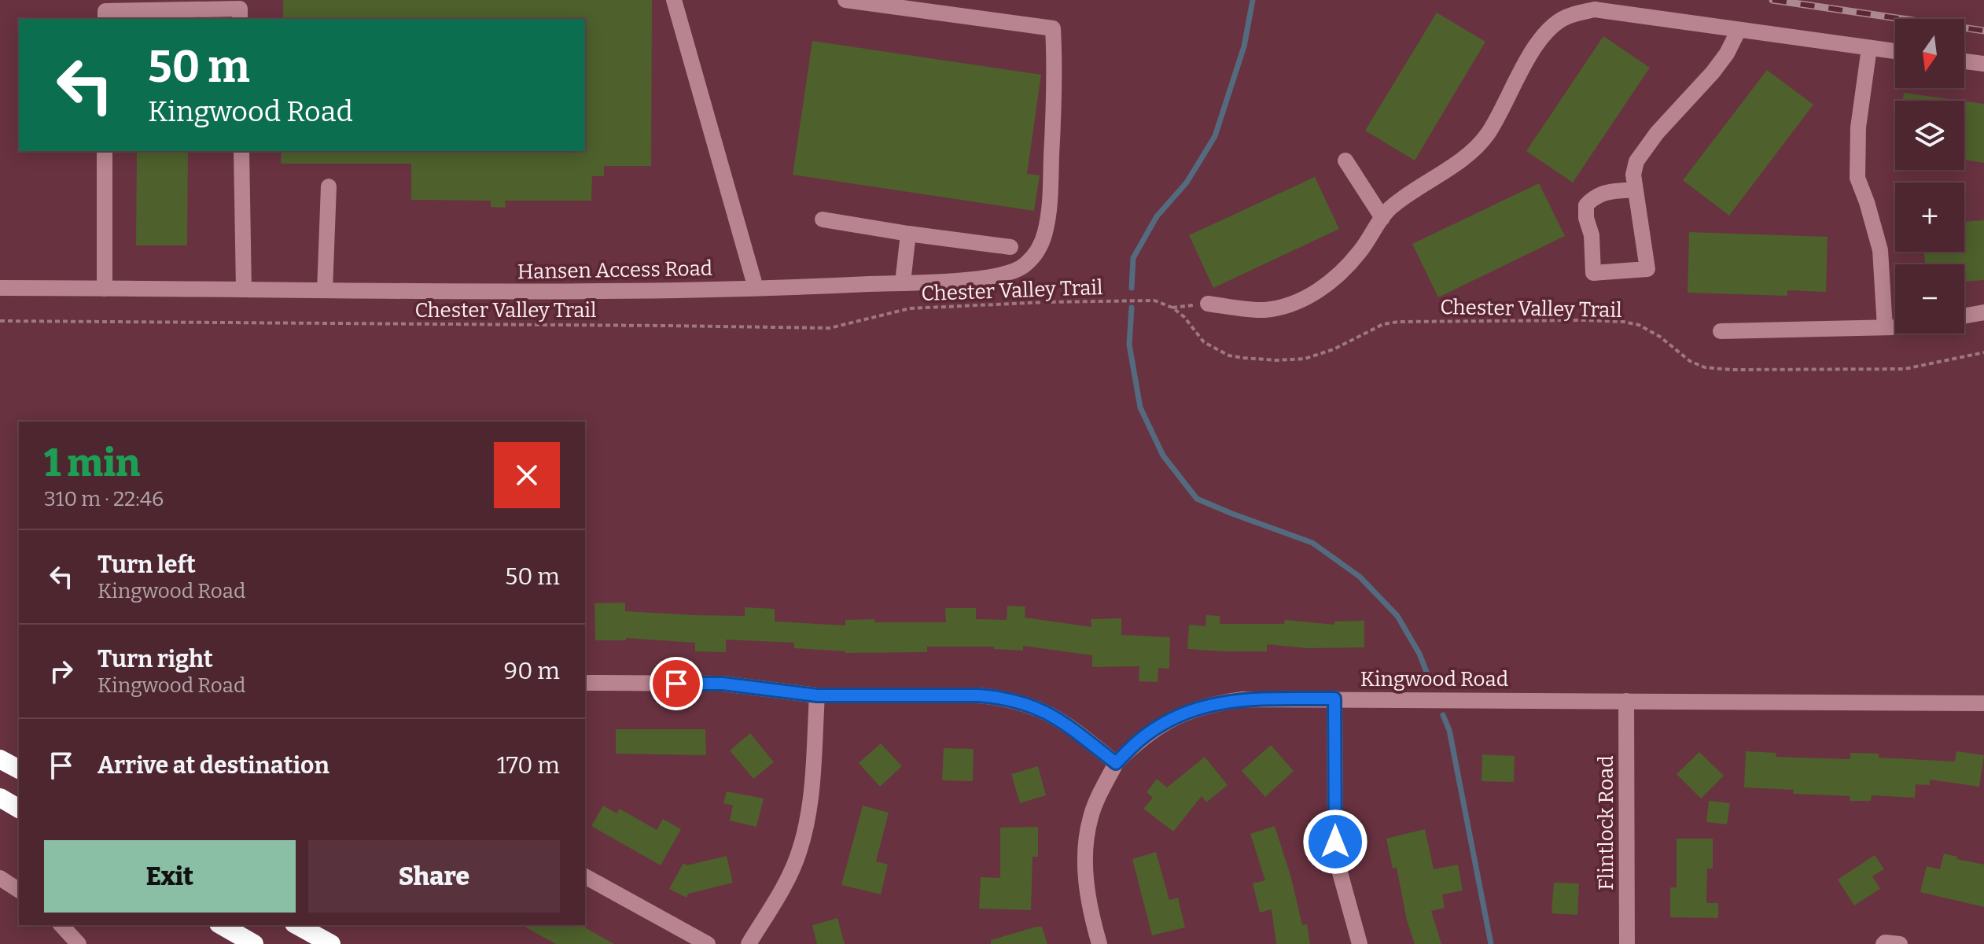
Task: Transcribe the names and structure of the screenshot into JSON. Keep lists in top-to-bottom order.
{
  "streets": {
    "street": ["Hansen Access Road", "Kingwood Road", "Flintlock Road"],
    "path": ["Chester Valley Trail"]
  },
  "crossings": [
    ["Kingwood Road", "Flintlock Road"]
  ],
  "north": "bottom",
  "page": {
    "map_buttons": ["+", "−"],
    "turn": ["50 m", "Kingwood Road"],
    "heading": ["1 min", "310 m · 22:46"],
    "list": [
      {
        "name": "Turn left",
        "note": "Kingwood Road",
        "value": "50 m"
      },
      {
        "name": "Turn right",
        "note": "Kingwood Road",
        "value": "90 m"
      },
      {
        "name": "Arrive at destination",
        "value": "170 m"
      }
    ],
    "buttons": ["Exit", "Share"]
  }
}
